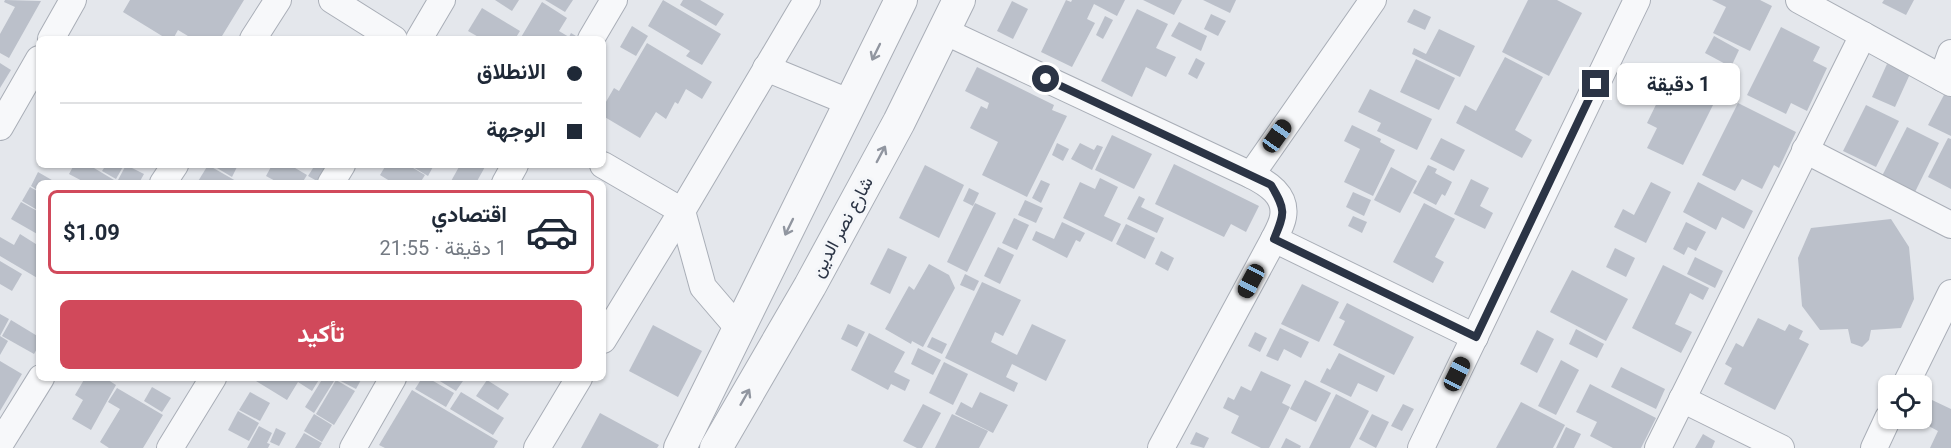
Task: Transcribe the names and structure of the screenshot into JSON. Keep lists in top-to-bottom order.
{
  "streets": {
    "street": ["شارع نصر الدين"]
  },
  "page": {
    "banner": ["الانطلاق", "الوجهة"],
    "bubble": "1 دقيقة",
    "list": [
      {
        "name": "اقتصادي",
        "note": "1 دقيقة · 21:55",
        "value": "$1.09"
      }
    ],
    "buttons": "تأكيد"
  }
}
